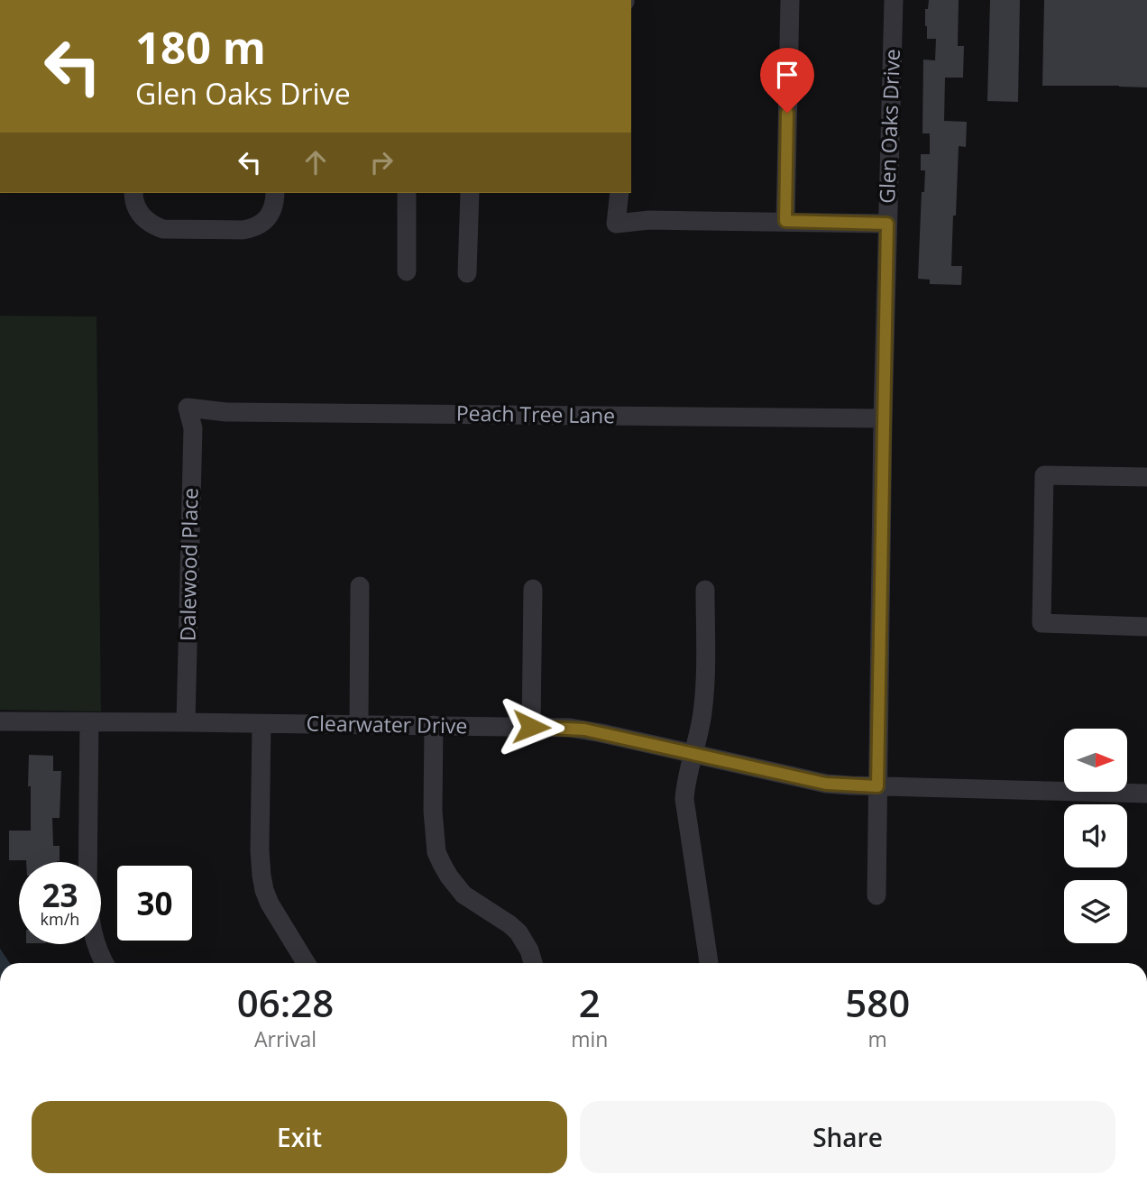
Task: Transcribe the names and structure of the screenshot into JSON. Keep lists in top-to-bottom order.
{
  "streets": {
    "street": [
      "Glen Oaks Drive",
      "Peach Tree Lane",
      "Dalewood Place",
      "Clearwater Drive"
    ]
  },
  "crossings": [
    ["Glen Oaks Drive", "Peach Tree Lane"],
    ["Glen Oaks Drive", "Clearwater Drive"],
    ["Peach Tree Lane", "Dalewood Place"],
    ["Dalewood Place", "Clearwater Drive"]
  ],
  "north": "right",
  "page": {
    "turn": ["180 m", "Glen Oaks Drive"],
    "speed": "23 km/h",
    "limit": "30",
    "eta": [
      "06:28",
      "Arrival",
      "2",
      "min",
      "580",
      "m"
    ],
    "buttons": ["Exit", "Share"]
  }
}
